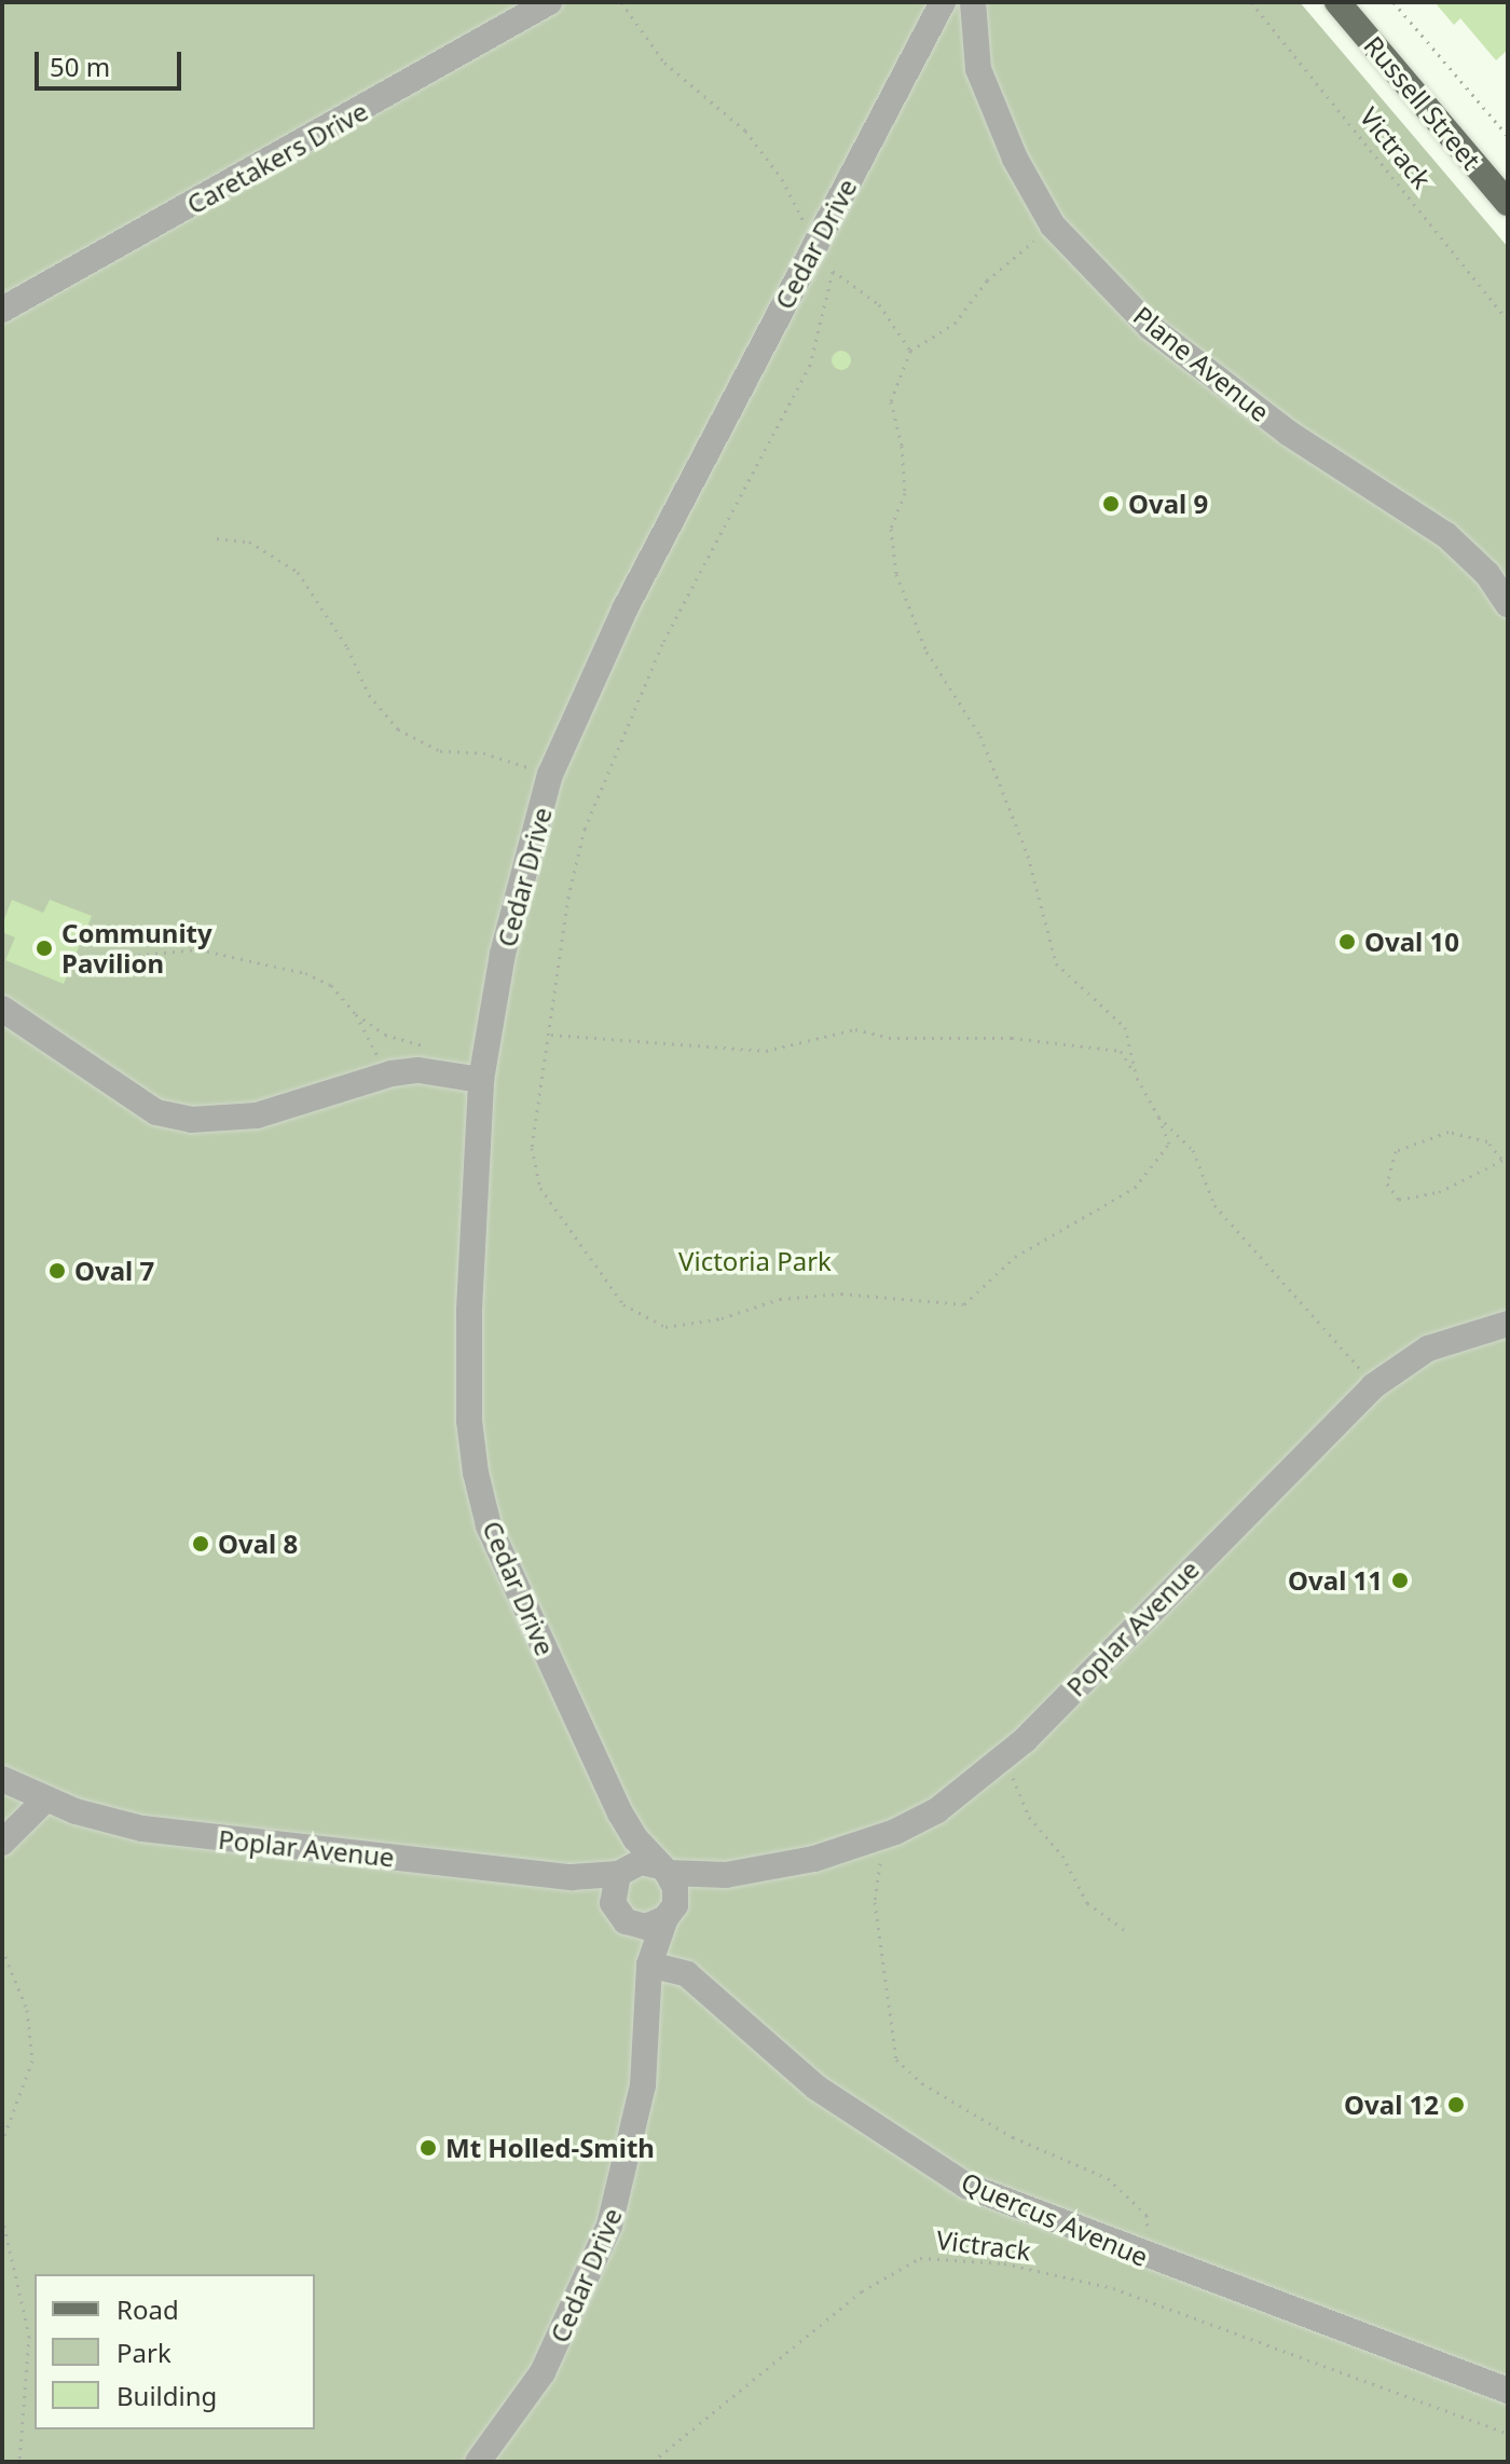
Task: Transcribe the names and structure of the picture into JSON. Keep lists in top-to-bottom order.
{
  "streets": {
    "main road": ["Russell Street"],
    "street": [
      "Caretakers Drive",
      "Cedar Drive",
      "Plane Avenue",
      "Poplar Avenue",
      "Quercus Avenue"
    ],
    "path": ["Victrack"]
  },
  "crossings": [
    ["Cedar Drive", "Poplar Avenue"],
    ["Cedar Drive", "Quercus Avenue"]
  ],
  "parks": ["Victoria Park"],
  "places": [
    "Oval 9",
    "Oval 10",
    "Community Pavilion",
    "Oval 7",
    "Oval 8",
    "Oval 11",
    "Oval 12",
    "Mt Holled-Smith"
  ],
  "legend": ["Road", "Park", "Building"],
  "scale_bar": "50 m"
}
